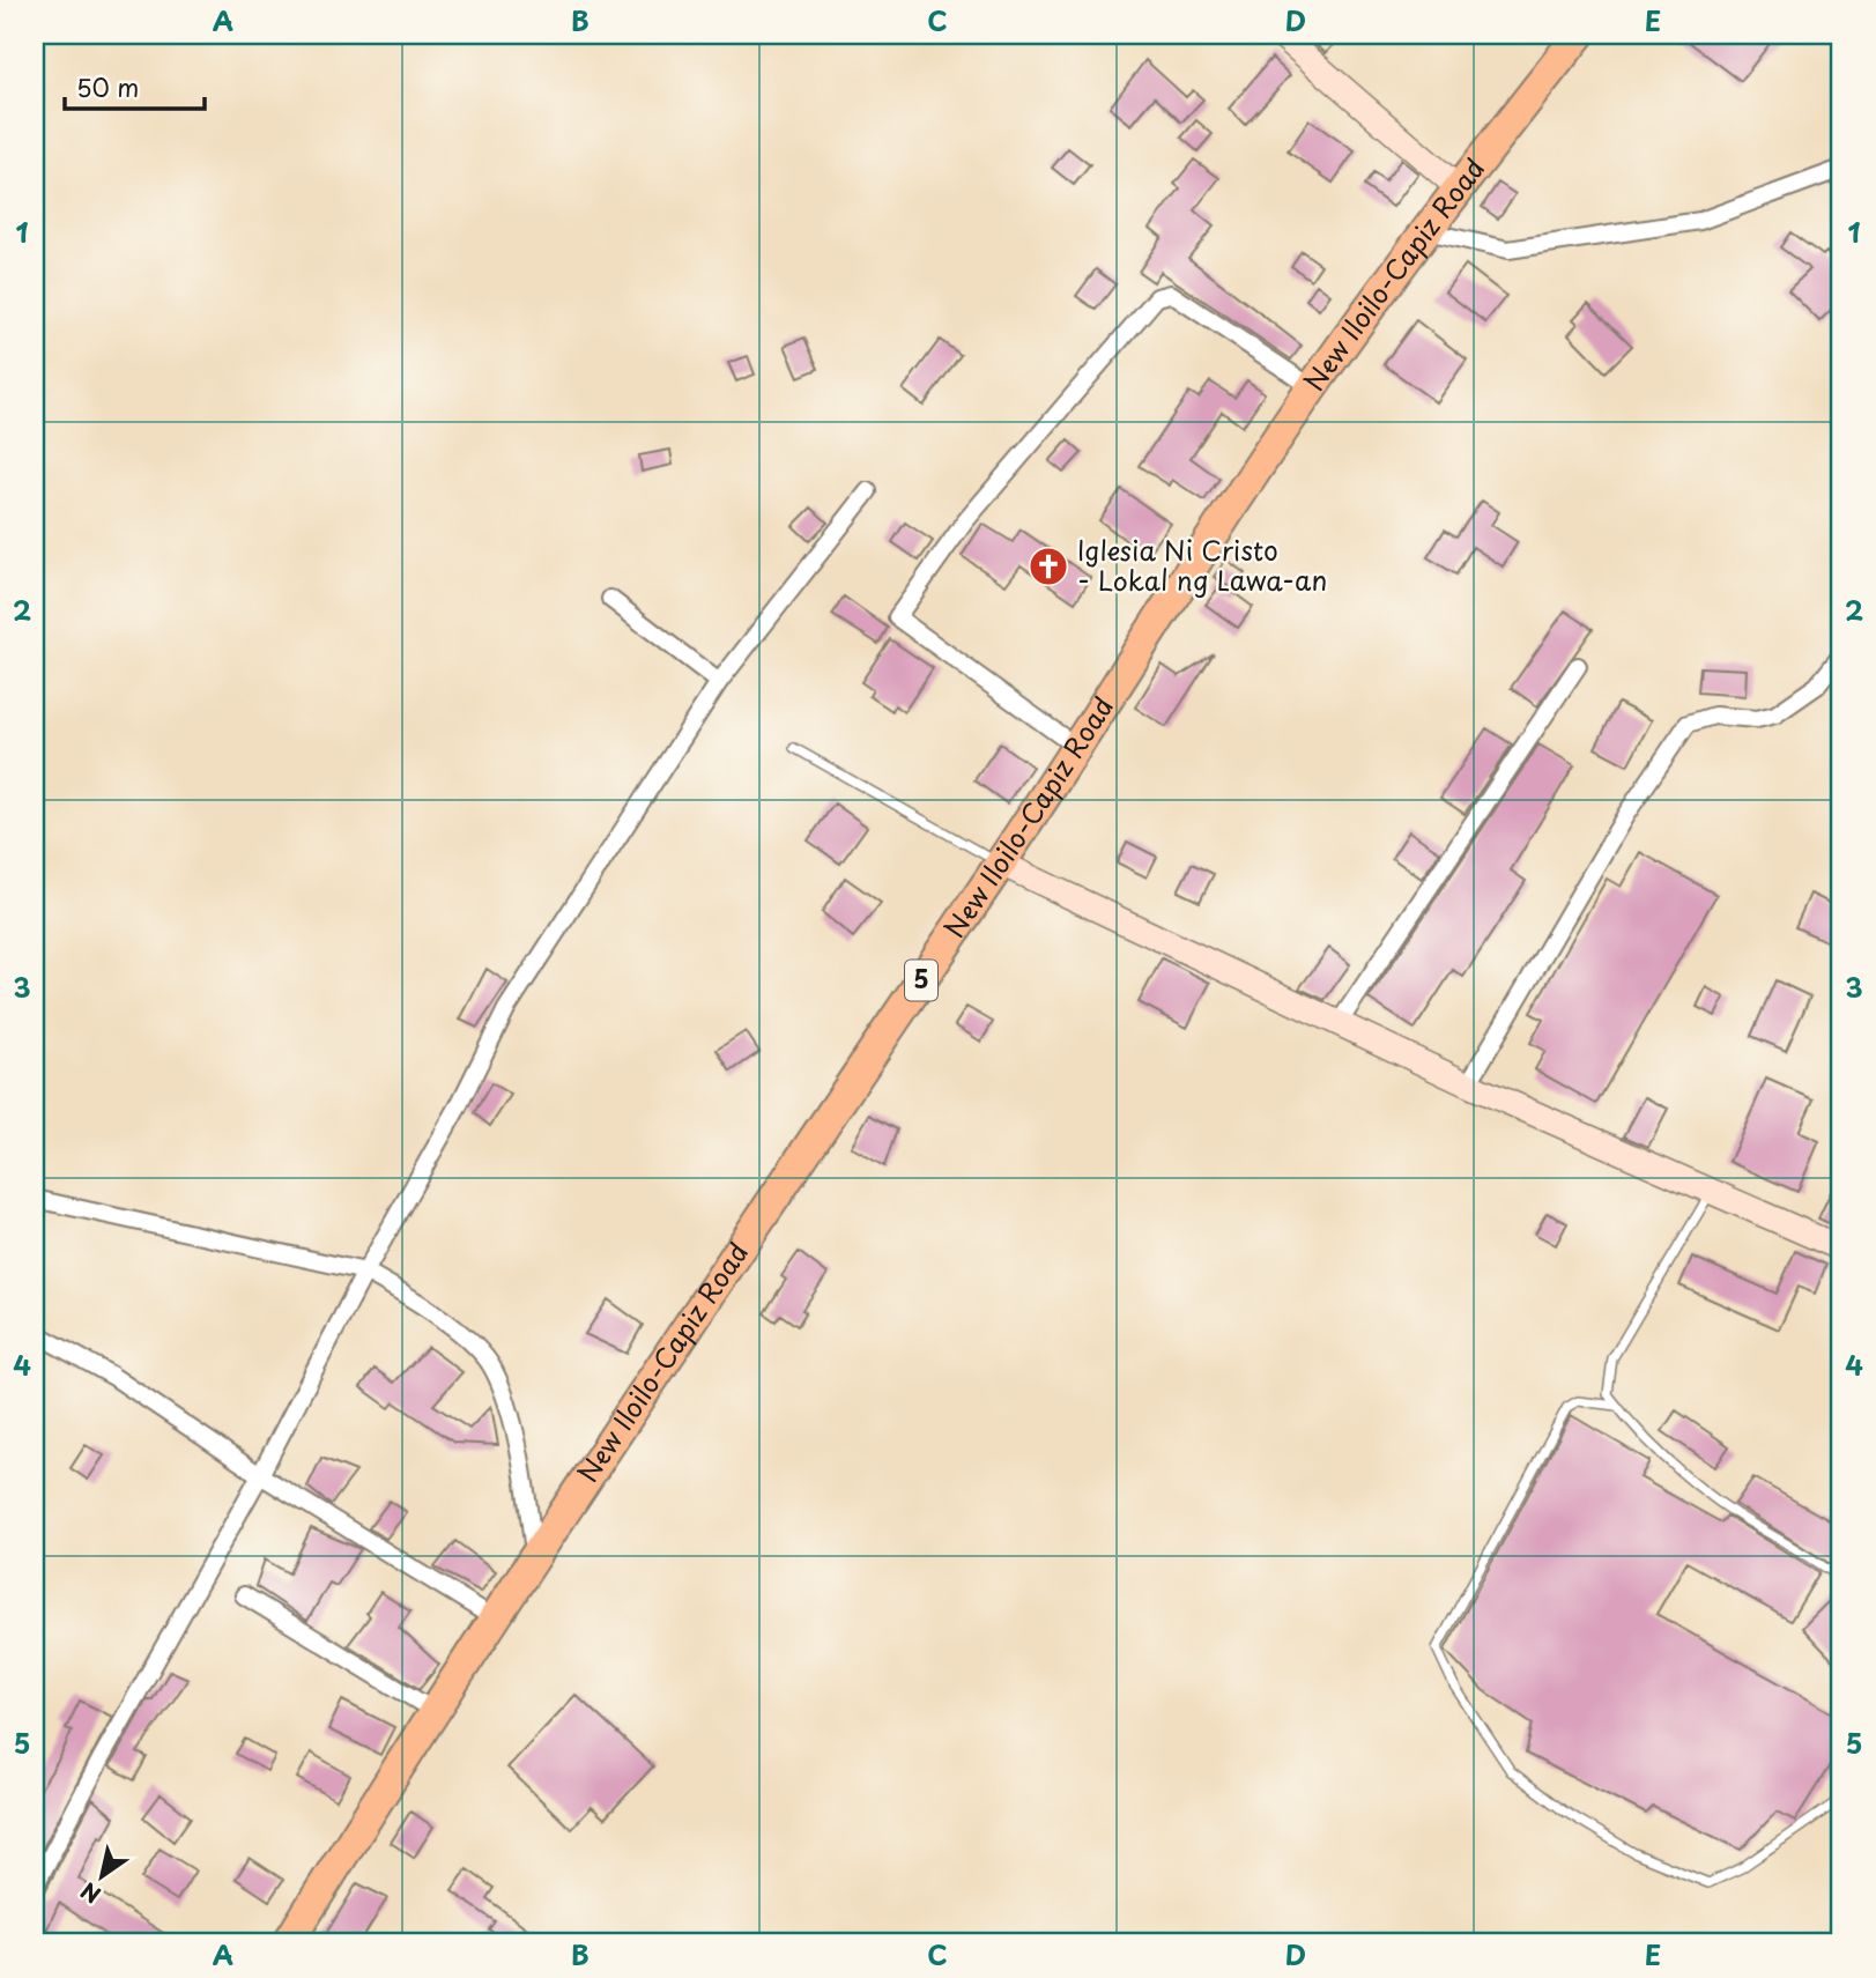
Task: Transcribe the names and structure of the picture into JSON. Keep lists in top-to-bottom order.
{
  "streets": {
    "highway": ["New Iloilo-Capiz Road", "5"]
  },
  "places": {
    "church": ["Iglesia Ni Cristo - Lokal ng Lawa-an"]
  },
  "scale_bar": "50 m",
  "north": "bottom left",
  "grid": {
    "columns": [
      "A",
      "B",
      "C",
      "D",
      "E"
    ],
    "rows": [
      "1",
      "2",
      "3",
      "4",
      "5"
    ]
  }
}
